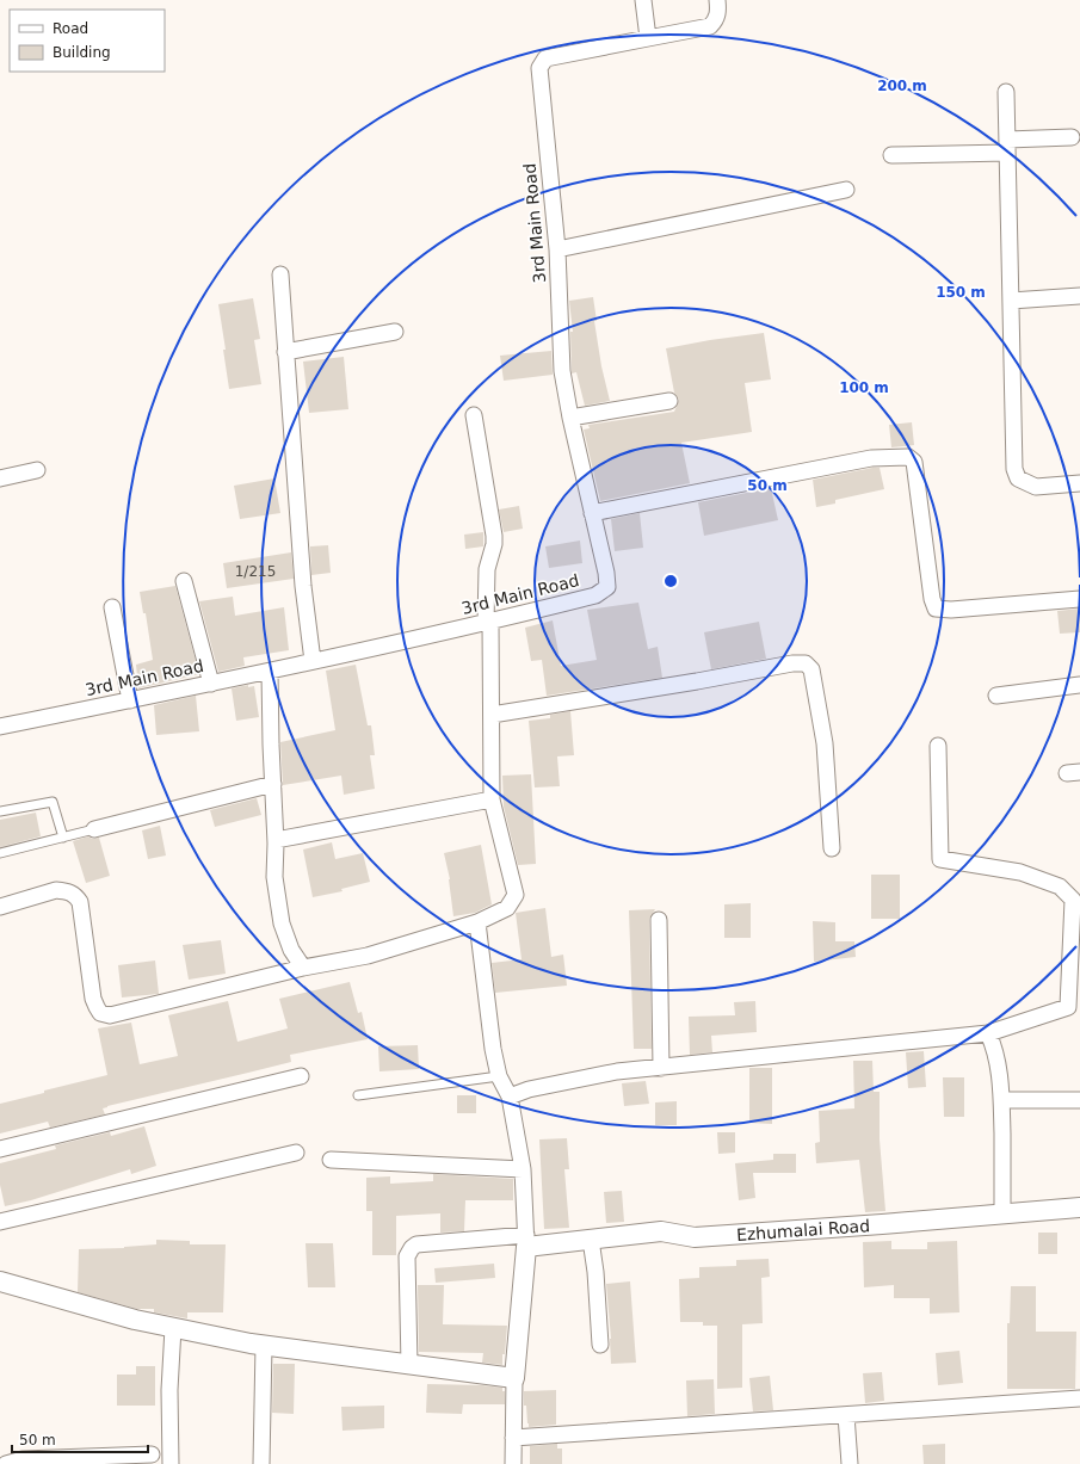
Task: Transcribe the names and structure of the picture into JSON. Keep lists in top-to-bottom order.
{
  "streets": {
    "street": ["3rd Main Road", "Ezhumalai Road"]
  },
  "house_numbers": ["1/215"],
  "legend": ["Road", "Building"],
  "scale_bar": "50 m",
  "rings": [
    "200 m",
    "150 m",
    "100 m",
    "50 m"
  ]
}
